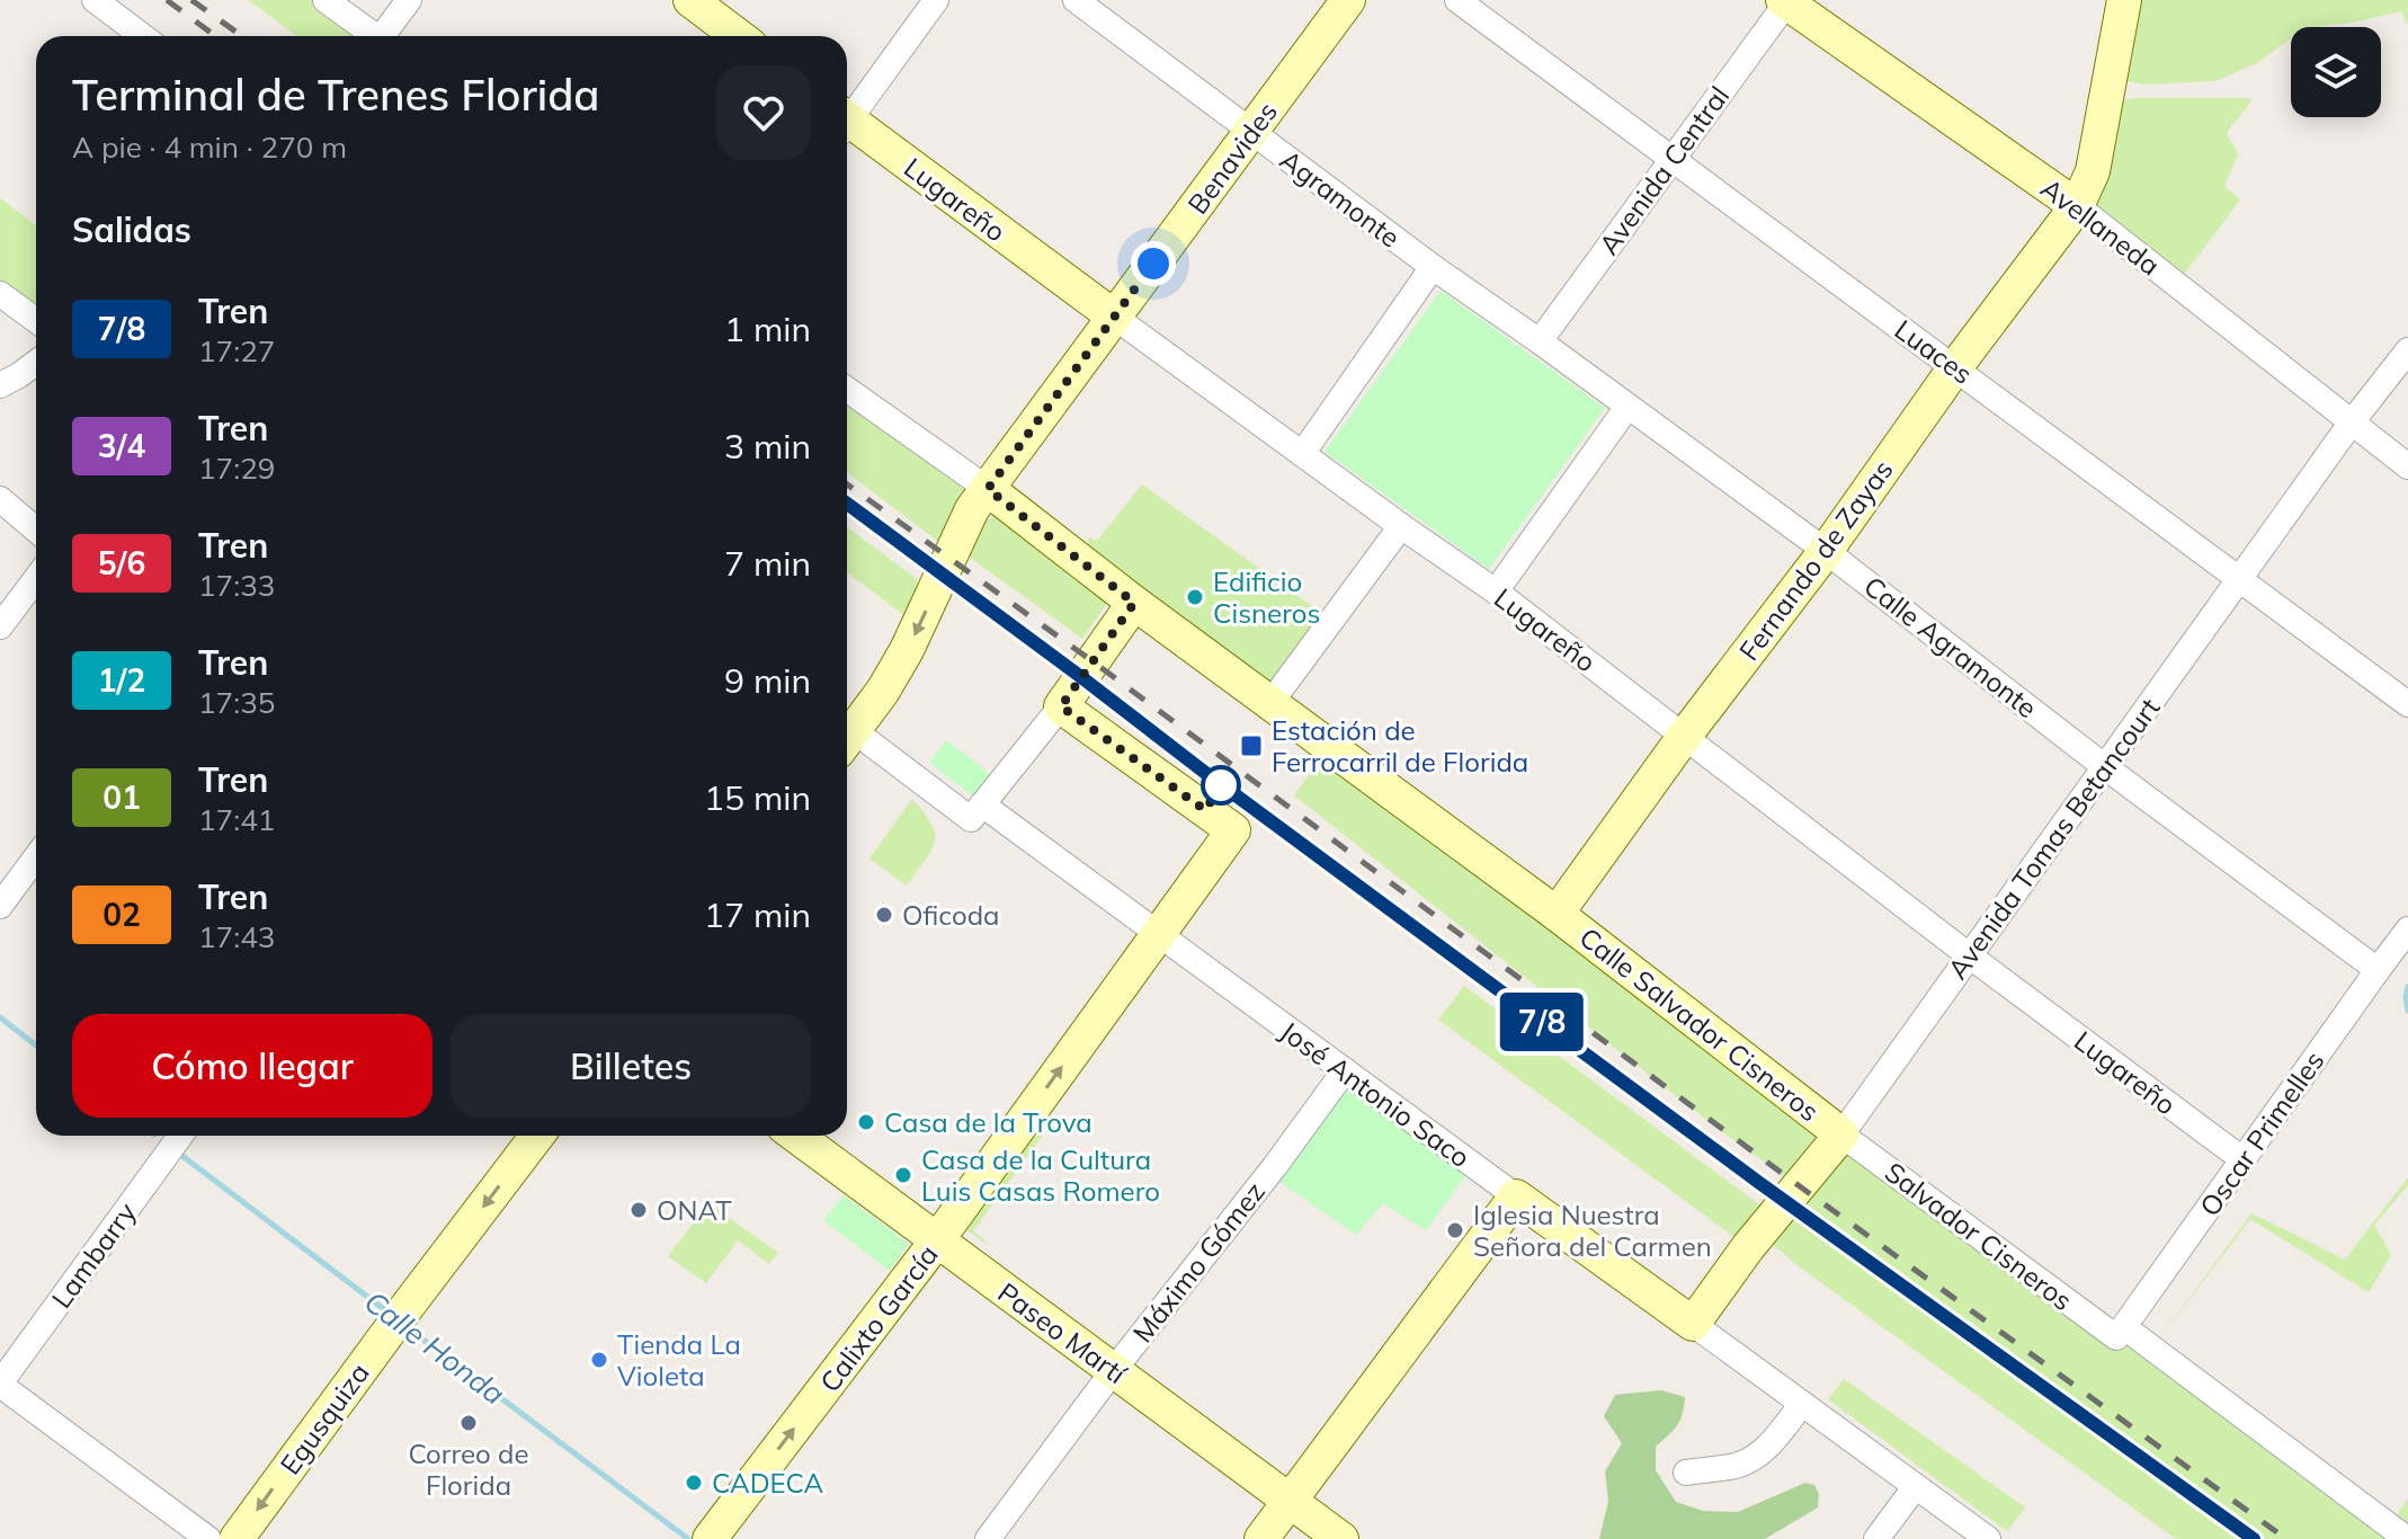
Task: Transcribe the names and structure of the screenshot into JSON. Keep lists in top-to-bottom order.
{
  "streets": {
    "main road": [
      "Benavides",
      "Lugareño",
      "Avellaneda",
      "Fernando de Zayas",
      "Avenida Tomas Betancourt",
      "Calle Salvador Cisneros",
      "José Antonio Saco",
      "Calixto García",
      "Paseo Martí",
      "Egusquiza"
    ],
    "street": [
      "Avenida Central",
      "Agramonte",
      "Luaces",
      "Calle Agramonte",
      "Oscar Primelles",
      "Salvador Cisneros",
      "Lambarry",
      "Máximo Gómez"
    ]
  },
  "crossings": [
    ["Benavides", "Agramonte"],
    ["Benavides", "Lugareño"],
    ["Avenida Central", "Avellaneda"],
    ["Avenida Central", "Luaces"],
    ["Avenida Central", "Calle Agramonte"],
    ["Agramonte", "Calle Agramonte"],
    ["Lugareño", "Fernando de Zayas"],
    ["Lugareño", "Avenida Tomas Betancourt"],
    ["Lugareño", "Oscar Primelles"],
    ["Avellaneda", "Fernando de Zayas"],
    ["Avellaneda", "Avenida Tomas Betancourt"],
    ["Luaces", "Fernando de Zayas"],
    ["Luaces", "Avenida Tomas Betancourt"],
    ["Fernando de Zayas", "Calle Agramonte"],
    ["Fernando de Zayas", "Calle Salvador Cisneros"],
    ["Calle Agramonte", "Avenida Tomas Betancourt"],
    ["Calle Agramonte", "Oscar Primelles"],
    ["Avenida Tomas Betancourt", "Calle Salvador Cisneros"],
    ["Avenida Tomas Betancourt", "José Antonio Saco"],
    ["Avenida Tomas Betancourt", "Salvador Cisneros"],
    ["Calle Salvador Cisneros", "Salvador Cisneros"],
    ["José Antonio Saco", "Máximo Gómez"],
    ["José Antonio Saco", "Calixto García"],
    ["Oscar Primelles", "Salvador Cisneros"],
    ["Máximo Gómez", "Paseo Martí"],
    ["Calixto García", "Paseo Martí"]
  ],
  "one_way": ["Calixto García", "Egusquiza"],
  "water": ["Calle Honda"],
  "places": {
    "other": [
      "Edificio Cisneros",
      "Oficoda",
      "Casa de la Trova",
      "Casa de la Cultura Luis Casas Romero",
      "ONAT",
      "Iglesia Nuestra Señora del Carmen",
      "Tienda La Violeta",
      "Correo de Florida",
      "CADECA"
    ],
    "transit": ["Estación de Ferrocarril de Florida"]
  },
  "page": {
    "on_map": "7/8",
    "heading": [
      ["Terminal de Trenes Florida", "A pie · 4 min · 270 m"],
      "Salidas"
    ],
    "list": [
      {
        "mark": "7/8",
        "name": "Tren",
        "note": "17:27",
        "value": "1 min"
      },
      {
        "mark": "3/4",
        "name": "Tren",
        "note": "17:29",
        "value": "3 min"
      },
      {
        "mark": "5/6",
        "name": "Tren",
        "note": "17:33",
        "value": "7 min"
      },
      {
        "mark": "1/2",
        "name": "Tren",
        "note": "17:35",
        "value": "9 min"
      },
      {
        "mark": "01",
        "name": "Tren",
        "note": "17:41",
        "value": "15 min"
      },
      {
        "mark": "02",
        "name": "Tren",
        "note": "17:43",
        "value": "17 min"
      }
    ],
    "buttons": ["Cómo llegar", "Billetes"]
  }
}
